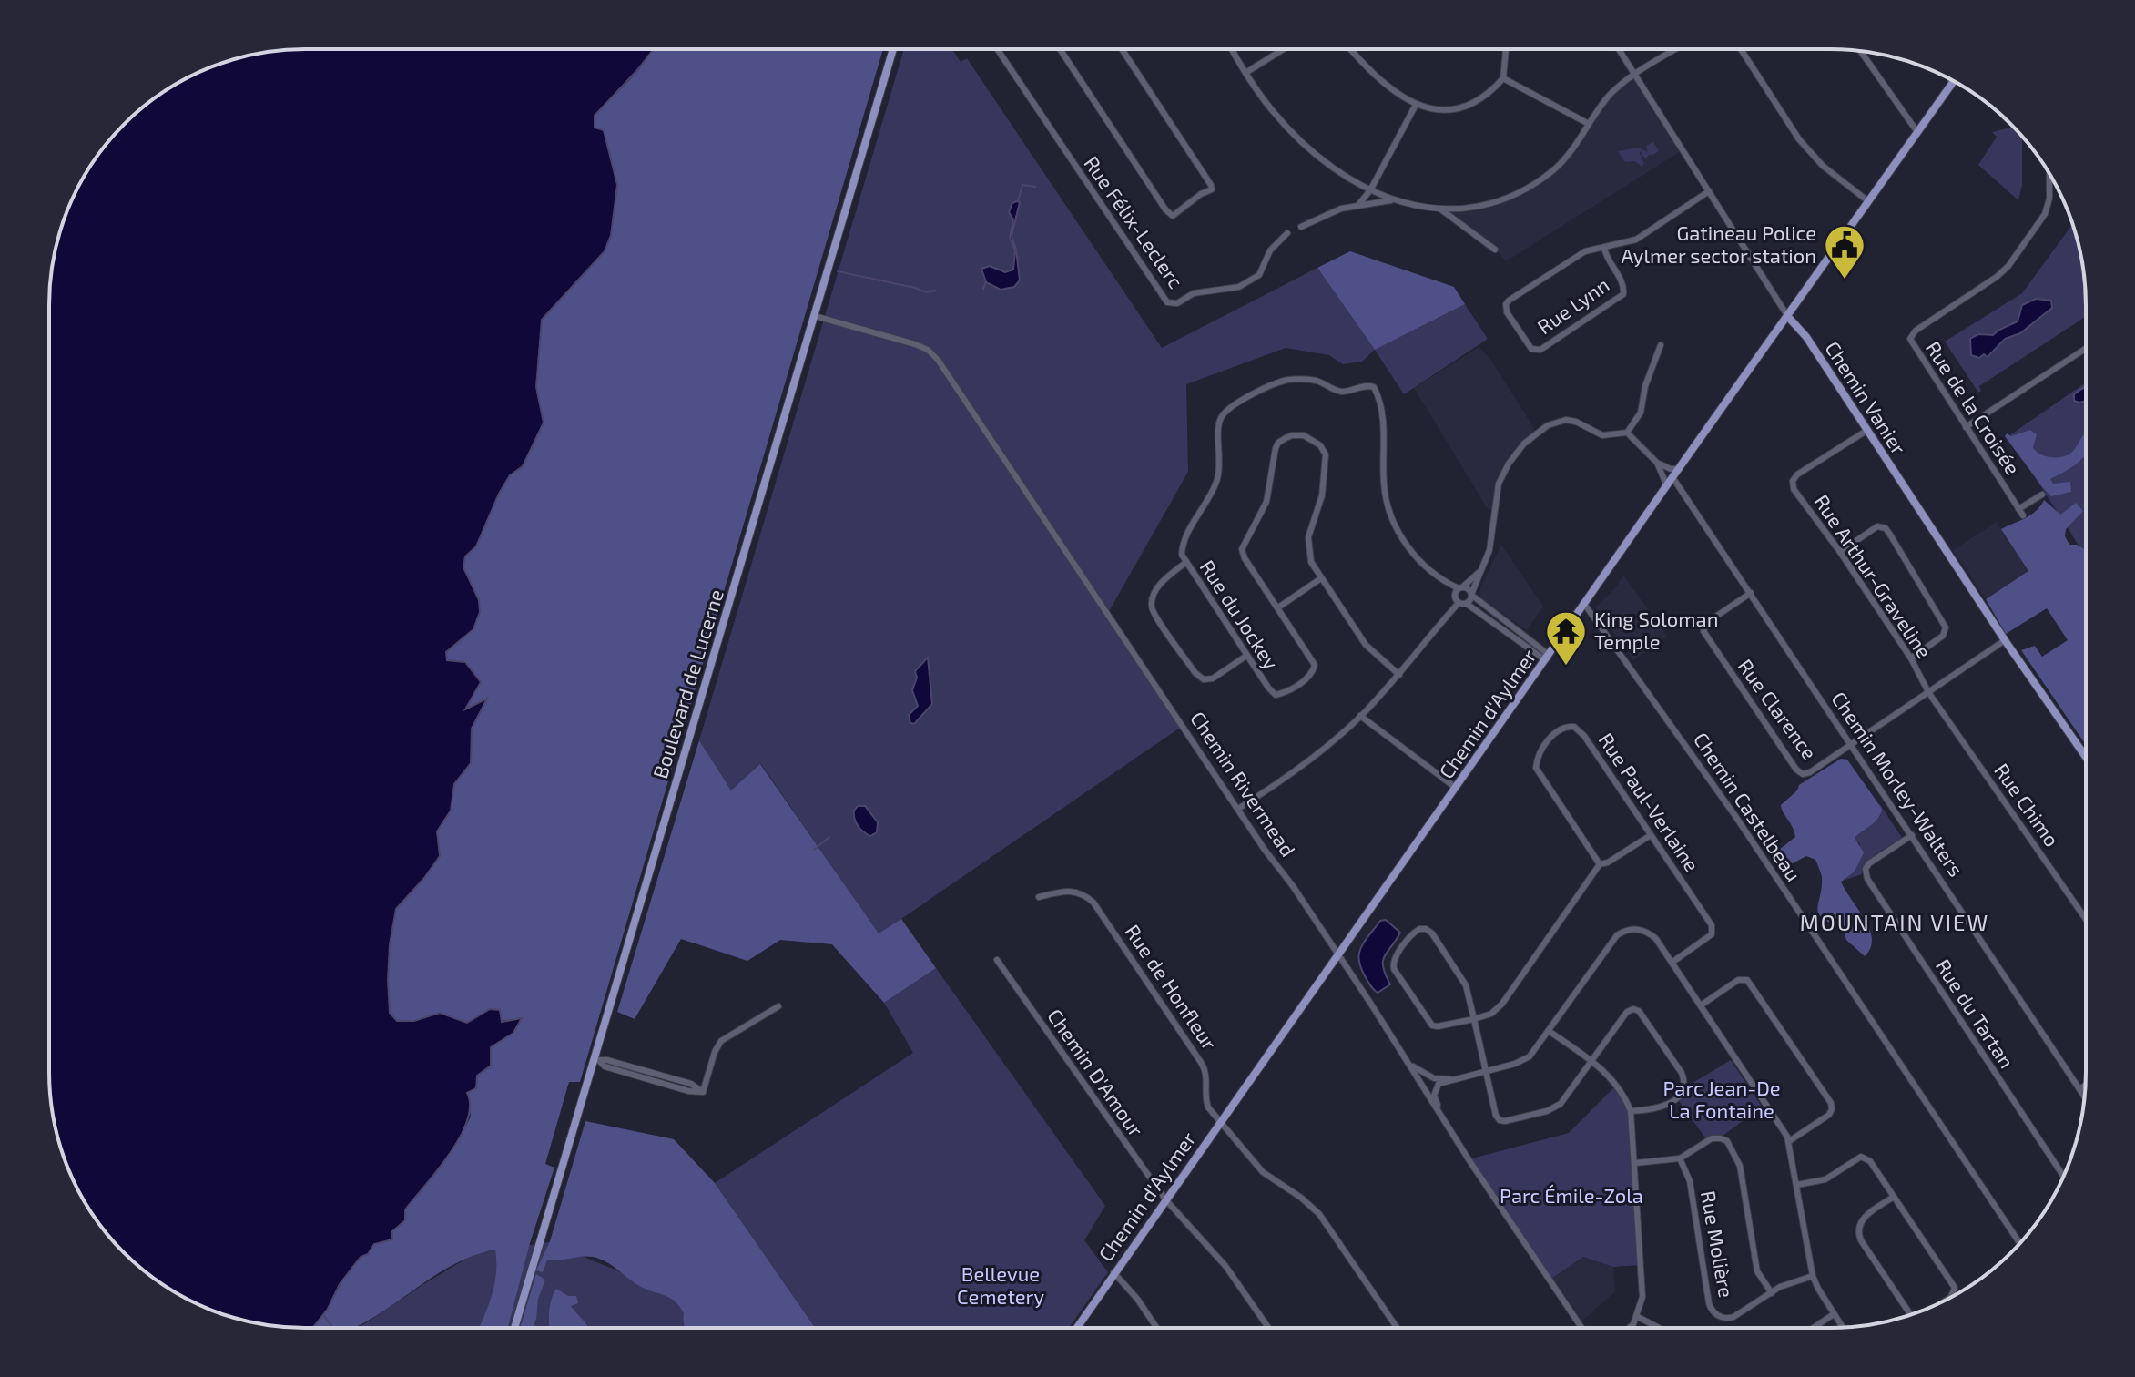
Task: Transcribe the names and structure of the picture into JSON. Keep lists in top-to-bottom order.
{
  "streets": {
    "main road": ["Chemin Vanier", "Boulevard de Lucerne", "Chemin d'Aylmer"],
    "street": [
      "Rue Félix-Leclerc",
      "Rue Lynn",
      "Rue de la Croisée",
      "Rue Arthur-Graveline",
      "Rue du Jockey",
      "Rue Clarence",
      "Chemin Rivermead",
      "Chemin Morley-Walters",
      "Rue Paul-Verlaine",
      "Rue Chimo",
      "Chemin Castelbeau",
      "Rue de Honfleur",
      "Rue du Tartan",
      "Chemin D'Amour",
      "Rue Molière"
    ]
  },
  "crossings": [
    ["Rue Lynn", "Chemin Vanier"],
    ["Chemin Vanier", "Rue Arthur-Graveline"],
    ["Chemin Vanier", "Chemin d'Aylmer"],
    ["Rue Arthur-Graveline", "Rue Chimo"],
    ["Boulevard de Lucerne", "Chemin Rivermead"],
    ["Rue Clarence", "Chemin Morley-Walters"],
    ["Chemin d'Aylmer", "Chemin Rivermead"],
    ["Chemin d'Aylmer", "Chemin Morley-Walters"],
    ["Chemin d'Aylmer", "Chemin Castelbeau"],
    ["Chemin d'Aylmer", "Rue de Honfleur"],
    ["Chemin d'Aylmer", "Chemin D'Amour"],
    ["Chemin Morley-Walters", "Rue du Tartan"]
  ],
  "districts": ["MOUNTAIN VIEW"],
  "parks": ["Parc Jean-De La Fontaine", "Parc Émile-Zola", "Bellevue Cemetery"],
  "places": {
    "public building": ["Gatineau Police Aylmer sector station"],
    "temple": ["King Soloman Temple"]
  }
}
